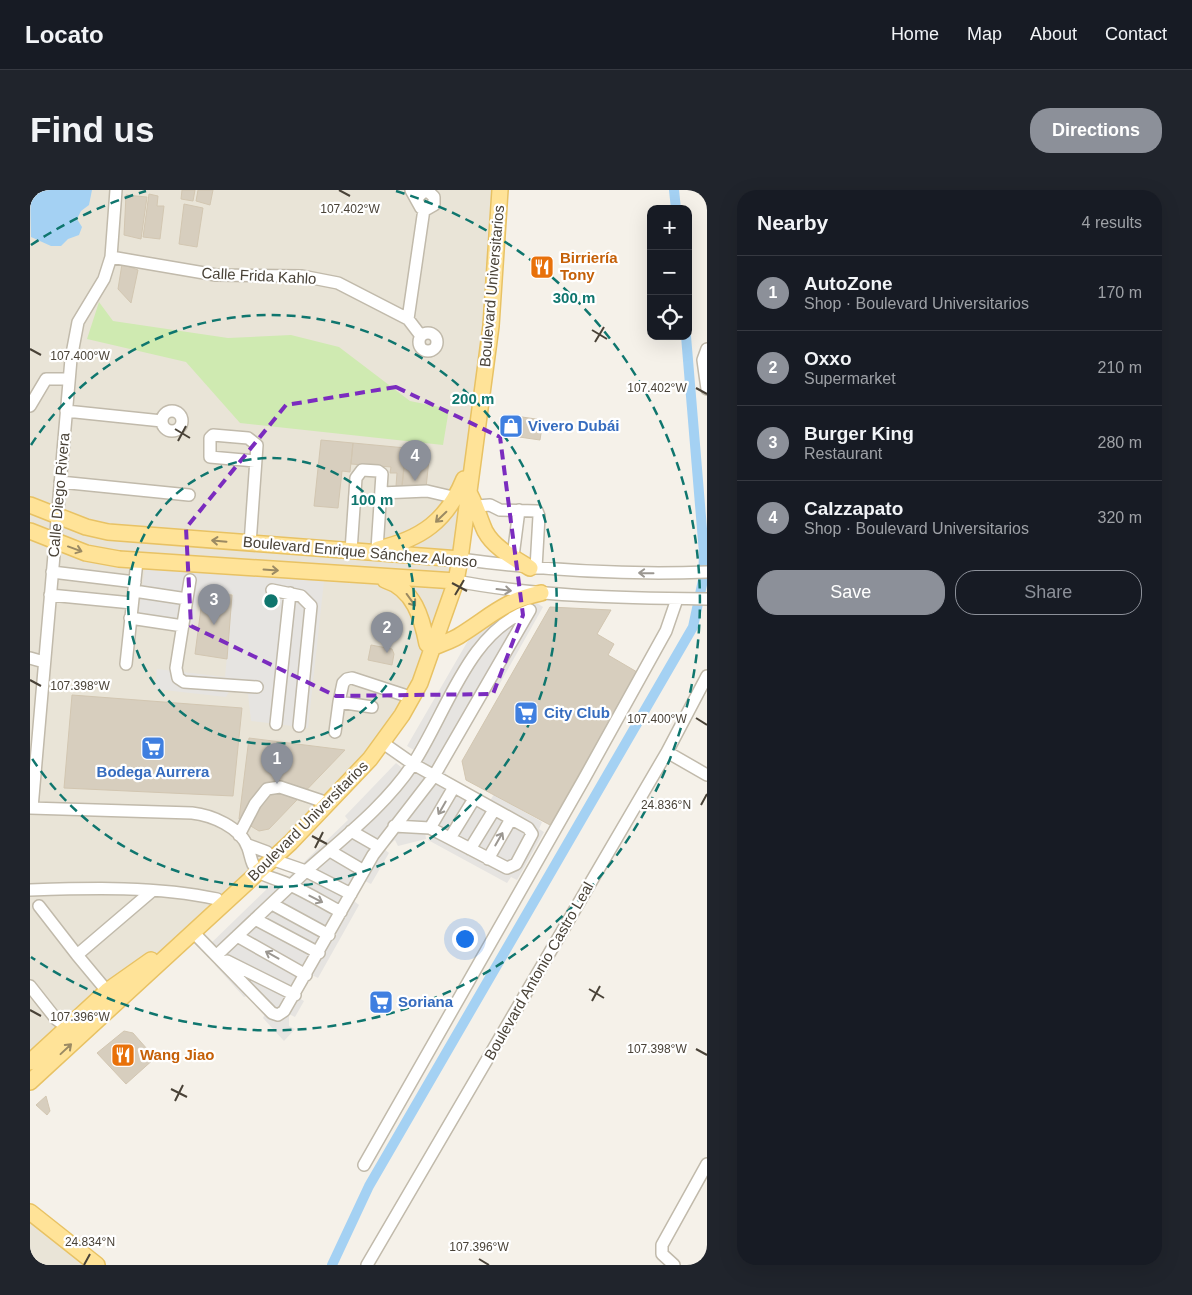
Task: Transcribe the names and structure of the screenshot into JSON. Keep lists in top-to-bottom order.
{
  "streets": {
    "main road": ["Boulevard Universitarios", "Boulevard Enrique Sánchez Alonso"],
    "street": ["Calle Frida Kahlo", "Calle Diego Rivera", "Boulevard Antonio Castro Leal"]
  },
  "crossings": [
    ["Calle Frida Kahlo", "Calle Diego Rivera"],
    ["Boulevard Universitarios", "Boulevard Enrique Sánchez Alonso"],
    ["Calle Diego Rivera", "Boulevard Enrique Sánchez Alonso"]
  ],
  "places": {
    "restaurant": ["Birriería Tony", "Wang Jiao"],
    "shop": ["Vivero Dubái"],
    "supermarket": ["City Club", "Bodega Aurrera", "Soriana"]
  },
  "page": {
    "header": "Locato",
    "nav": [
      "Home",
      "Map",
      "About",
      "Contact"
    ],
    "buttons": [
      "Directions",
      ["Save", "Share"]
    ],
    "title": "Find us",
    "heading": ["Nearby", "4 results"],
    "map_buttons": ["+", "−"],
    "list": [
      {
        "mark": "1",
        "name": "AutoZone",
        "note": "Shop · Boulevard Universitarios",
        "value": "170 m"
      },
      {
        "mark": "2",
        "name": "Oxxo",
        "note": "Supermarket",
        "value": "210 m"
      },
      {
        "mark": "3",
        "name": "Burger King",
        "note": "Restaurant",
        "value": "280 m"
      },
      {
        "mark": "4",
        "name": "Calzzapato",
        "note": "Shop · Boulevard Universitarios",
        "value": "320 m"
      }
    ],
    "pins": [
      "4",
      "3",
      "2",
      "1"
    ]
  },
  "coordinates": [
    "107.402°W",
    "107.400°W",
    "107.398°W",
    "24.836°N",
    "107.396°W",
    "24.834°N"
  ],
  "rings": ["300 m", "200 m", "100 m"]
}
